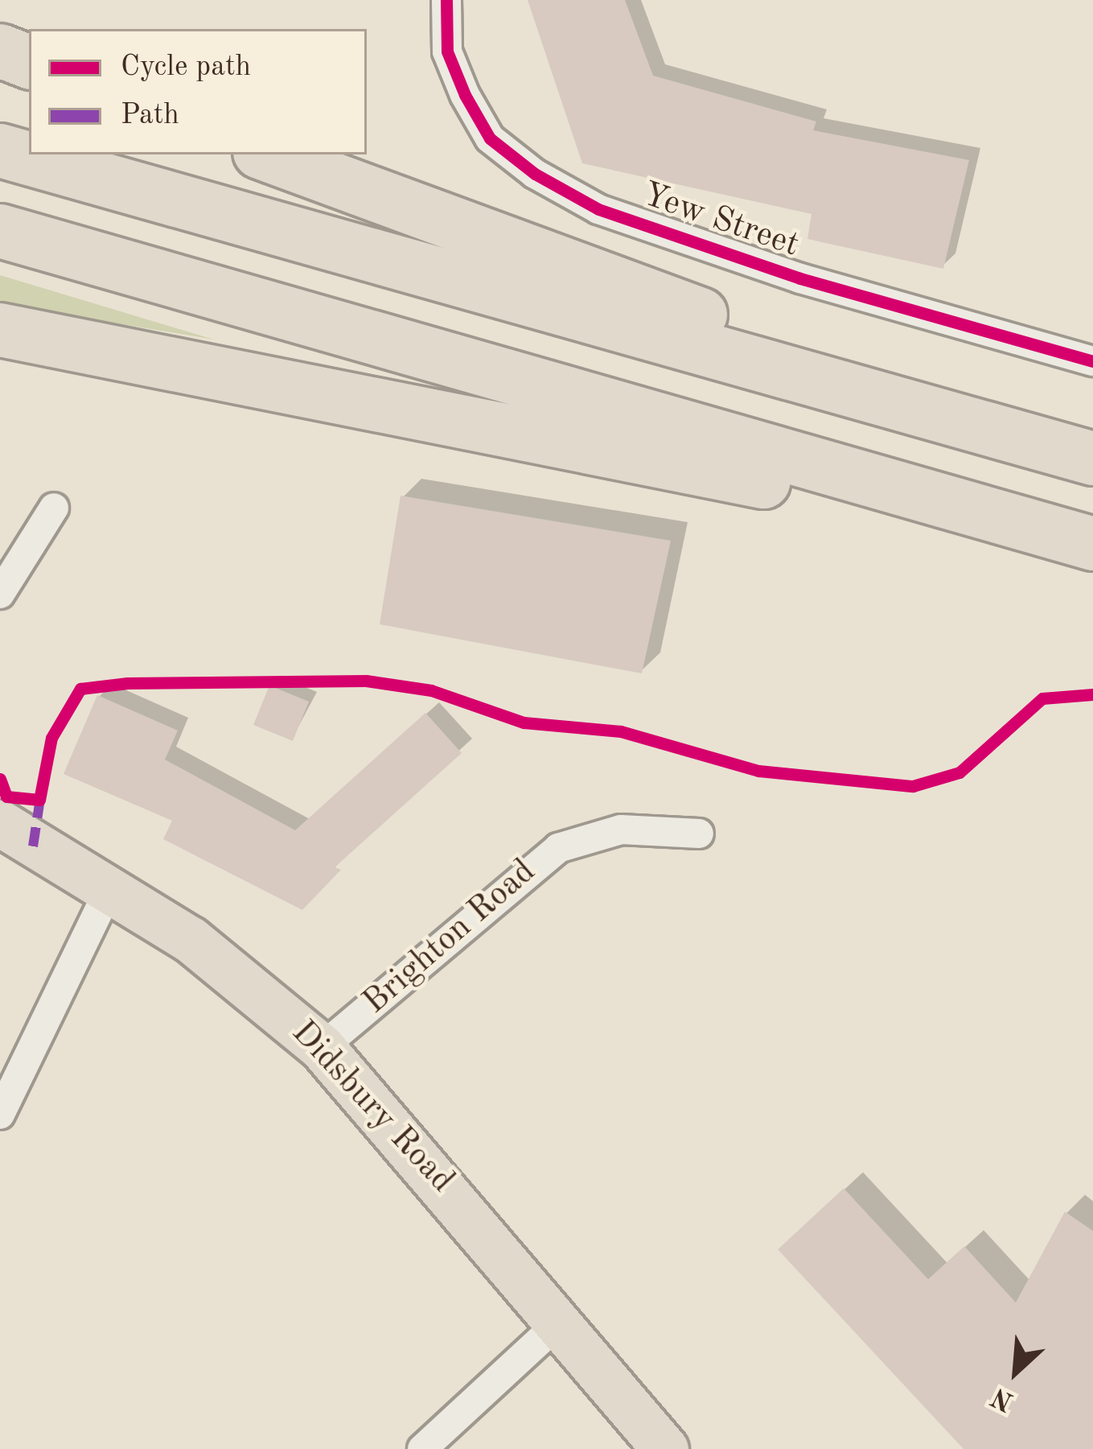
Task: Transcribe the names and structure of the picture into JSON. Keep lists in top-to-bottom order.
{
  "streets": {
    "main road": ["Didsbury Road"],
    "street": ["Yew Street", "Brighton Road"]
  },
  "crossings": [
    ["Brighton Road", "Didsbury Road"]
  ],
  "legend": ["Cycle path", "Path"],
  "north": "bottom left"
}
